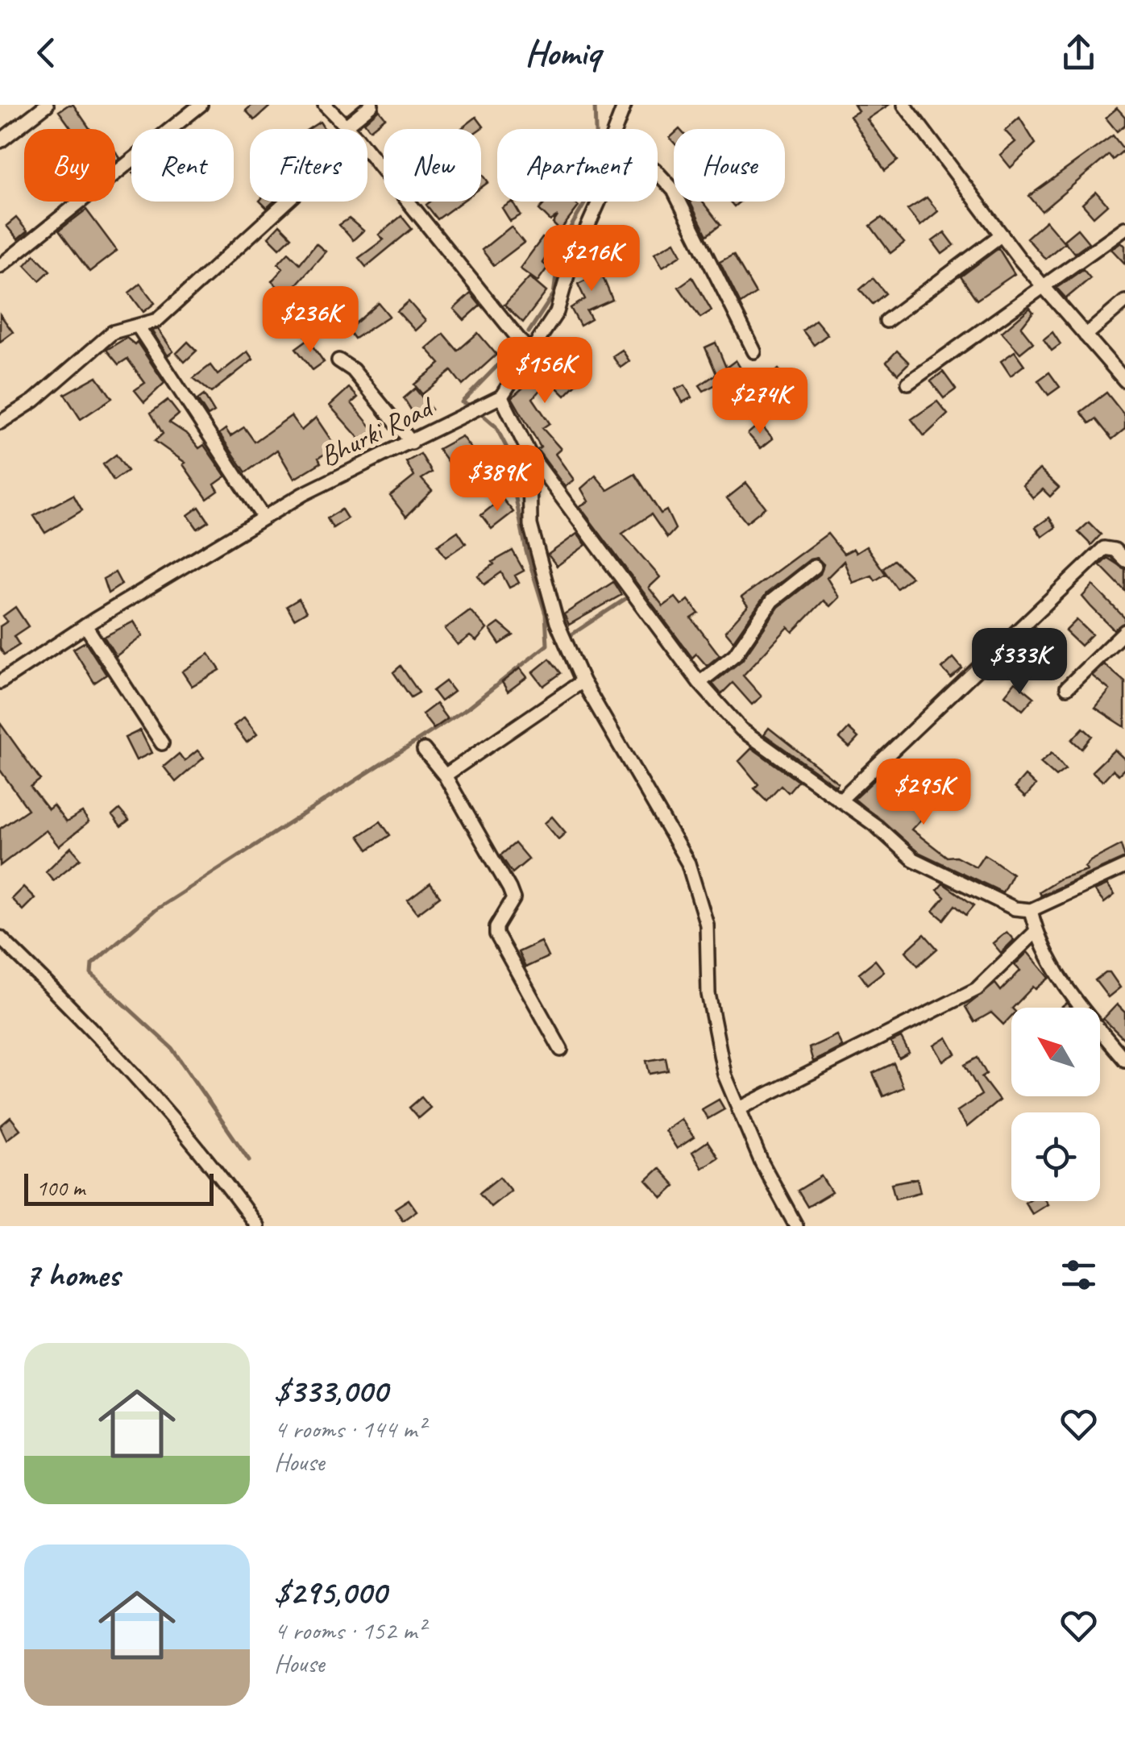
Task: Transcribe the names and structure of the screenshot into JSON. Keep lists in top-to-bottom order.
{
  "streets": {
    "street": ["Bhurki Road"]
  },
  "scale_bar": "100 m",
  "north": "top left",
  "page": {
    "header": "Homiq",
    "chip": [
      "Buy",
      "Rent",
      "Filters",
      "New",
      "Apartment",
      "House"
    ],
    "price": [
      "$216K",
      "$236K",
      "$156K",
      "$274K",
      "$389K",
      "$333K",
      "$295K"
    ],
    "scale": "100 m",
    "heading": "7 homes",
    "list": [
      {
        "name": "$333,000",
        "note": "4 rooms · 144 m² · House"
      },
      {
        "name": "$295,000",
        "note": "4 rooms · 152 m² · House"
      }
    ]
  }
}
